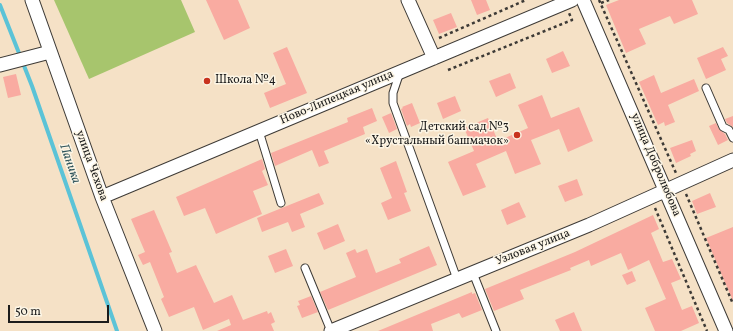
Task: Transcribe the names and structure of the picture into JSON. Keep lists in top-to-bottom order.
{
  "streets": {
    "street": [
      "Ново-Липецкая улица",
      "улица Добролюбова",
      "улица Чехова",
      "Узловая улица"
    ]
  },
  "crossings": [
    ["Ново-Липецкая улица", "улица Чехова"],
    ["улица Добролюбова", "Узловая улица"]
  ],
  "water": ["Паника"],
  "places": ["Школа №4", "Детский сад №3 «Хрустальный башмачок»"],
  "scale_bar": "50 m"
}
